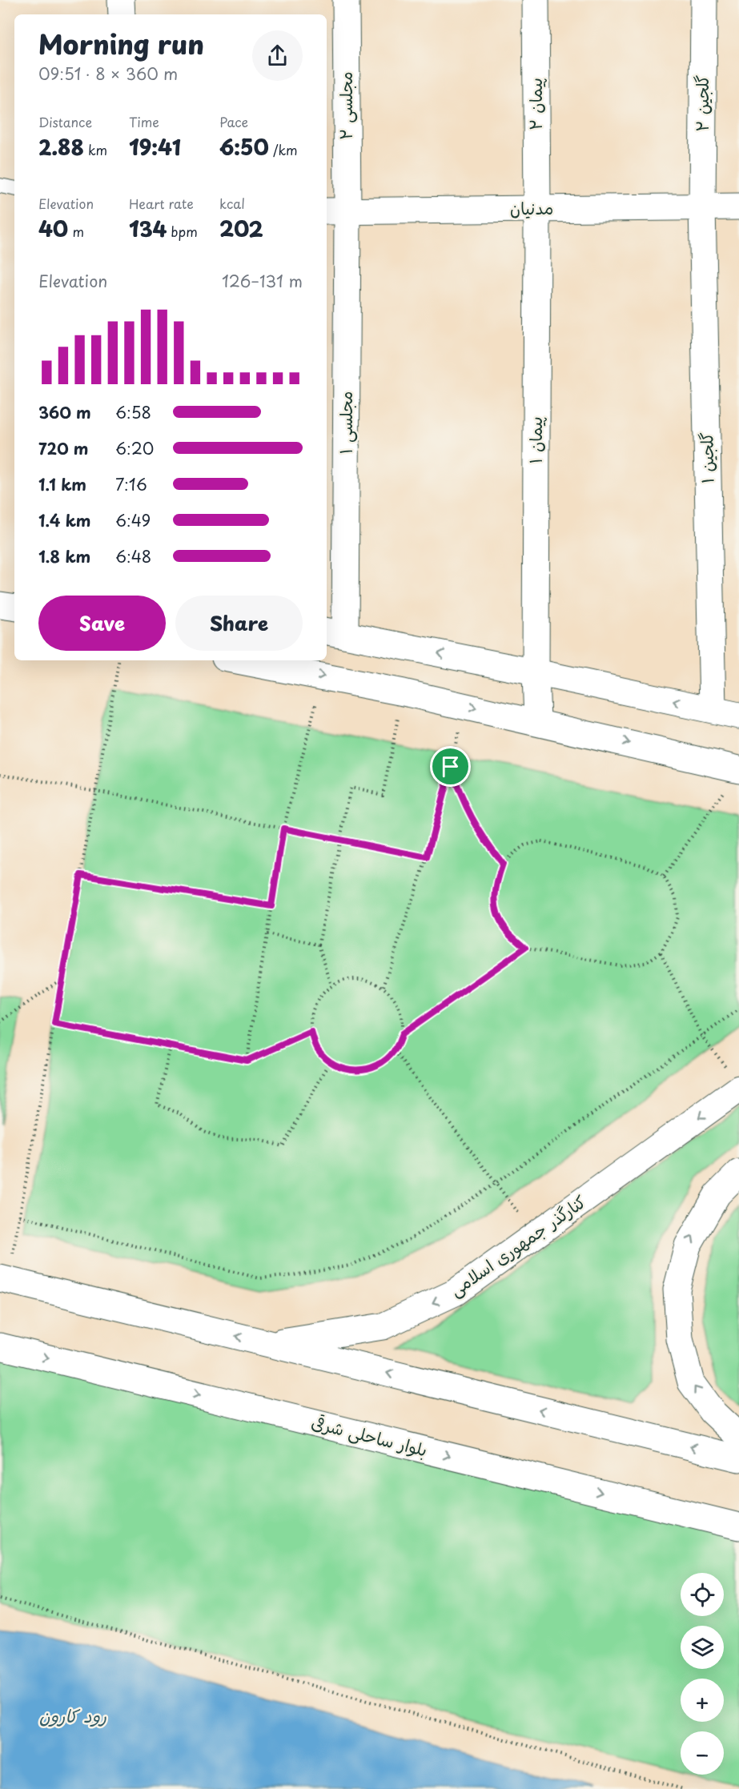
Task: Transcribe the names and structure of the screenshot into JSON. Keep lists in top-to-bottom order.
{
  "streets": {
    "main road": [
      "گلجین ۲",
      "پیمان ۲",
      "مجلسی ۲",
      "مدنیان",
      "مجلسی ۱",
      "پیمان ۱",
      "گلجین ۱",
      "کنارگذر جمهوری اسلامی",
      "بلوار ساحلی شرقی"
    ]
  },
  "crossings": [
    ["گلجین ۲", "مدنیان"],
    ["گلجین ۲", "گلجین ۱"],
    ["پیمان ۲", "مدنیان"],
    ["پیمان ۲", "پیمان ۱"],
    ["مجلسی ۲", "مدنیان"],
    ["مجلسی ۲", "مجلسی ۱"],
    ["مدنیان", "مجلسی ۱"],
    ["مدنیان", "پیمان ۱"],
    ["مدنیان", "گلجین ۱"]
  ],
  "one_way": ["کنارگذر جمهوری اسلامی"],
  "water": ["رود کارون"],
  "page": {
    "heading": ["Morning run", "09:51 · 8 × 360 m"],
    "stats": [
      ["Distance", "2.88 km"],
      ["Time", "19:41"],
      ["Pace", "6:50 /km"],
      ["Elevation", "40 m"],
      ["Heart rate", "134 bpm"],
      ["kcal", "202"]
    ],
    "chart": ["Elevation", "126–131 m"],
    "list": [
      {
        "name": "360 m",
        "note": "6:58"
      },
      {
        "name": "720 m",
        "note": "6:20"
      },
      {
        "name": "1.1 km",
        "note": "7:16"
      },
      {
        "name": "1.4 km",
        "note": "6:49"
      },
      {
        "name": "1.8 km",
        "note": "6:48"
      }
    ],
    "buttons": ["Save", "Share"],
    "map_buttons": ["+", "−"]
  }
}
